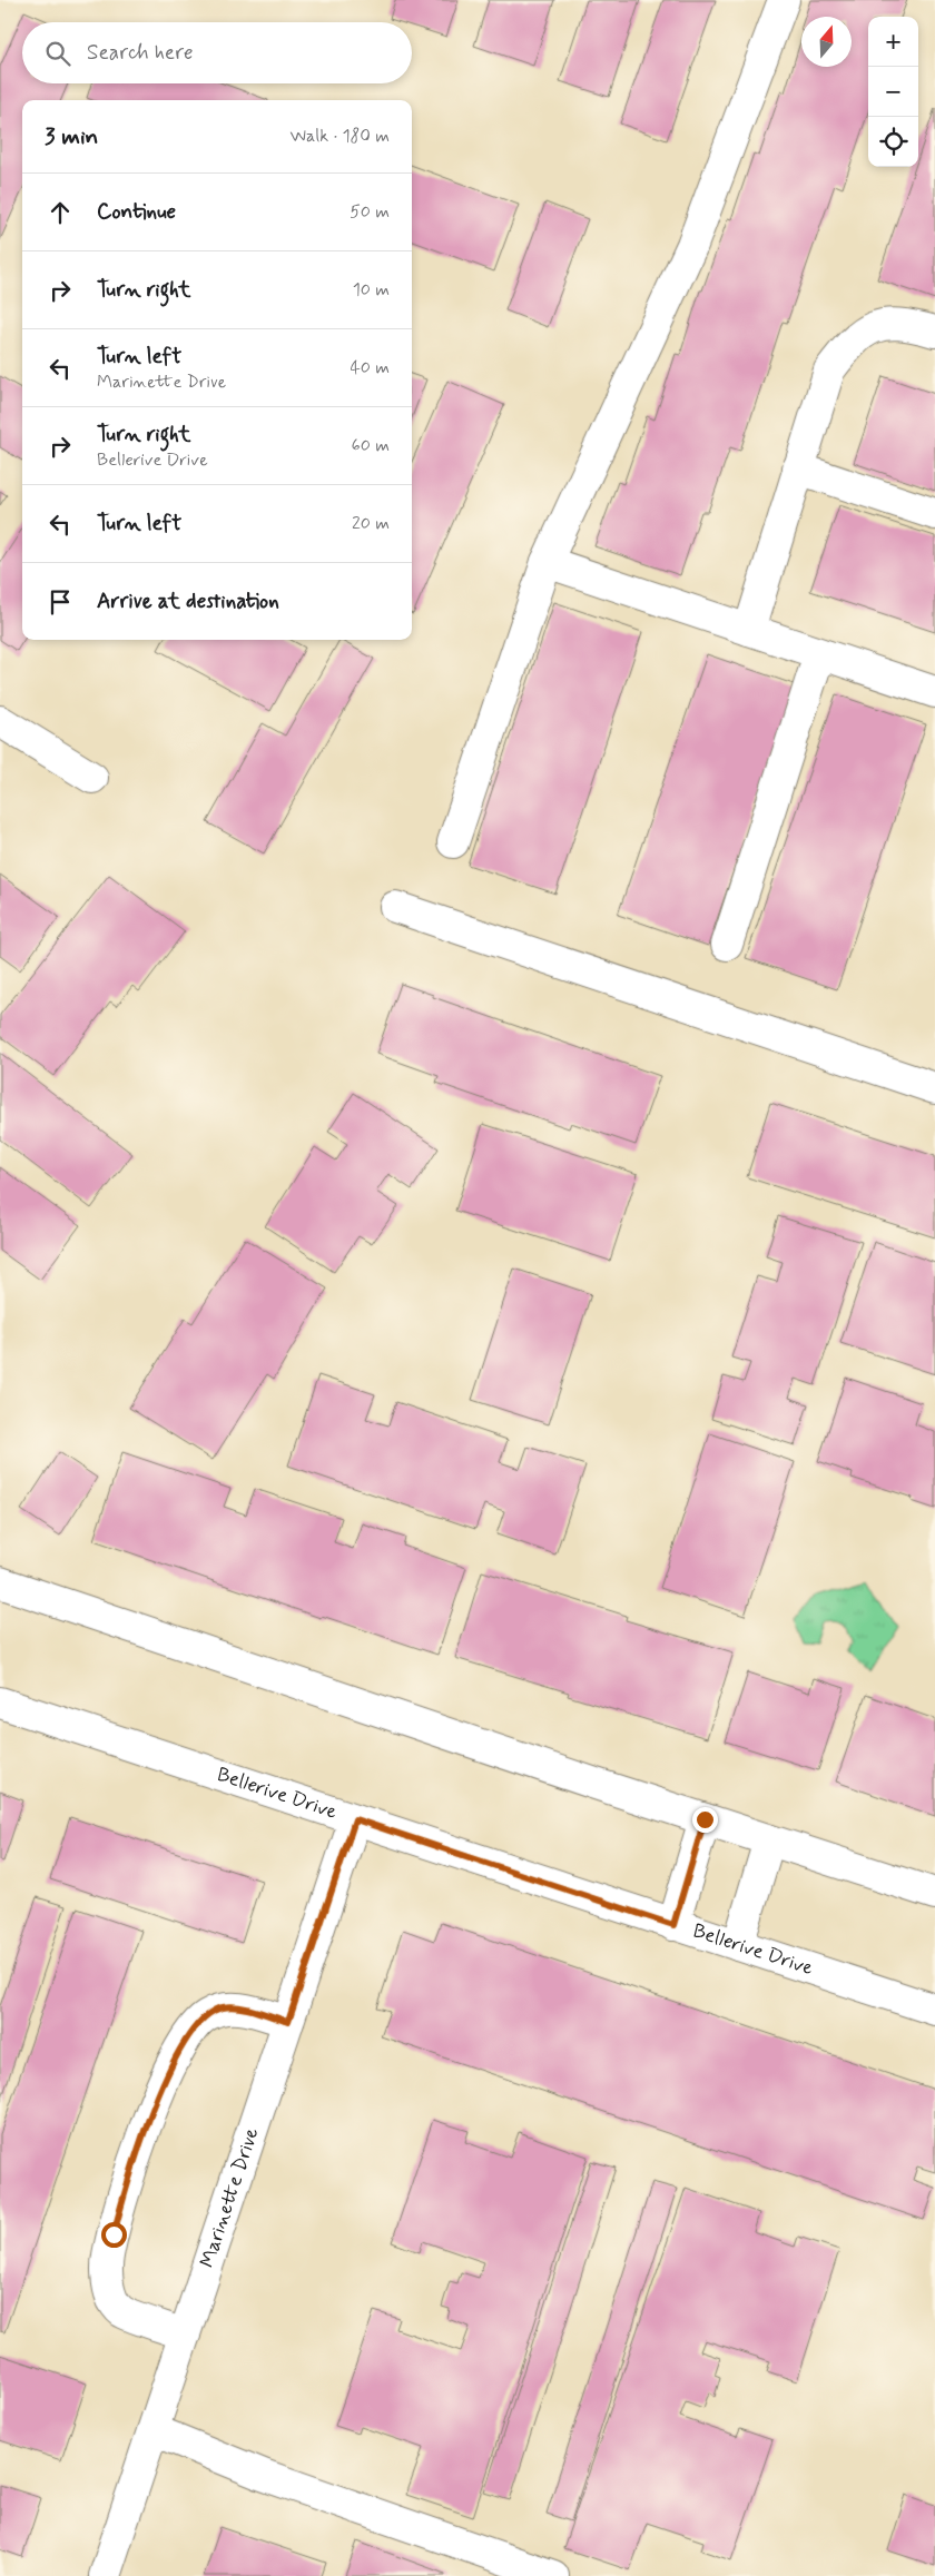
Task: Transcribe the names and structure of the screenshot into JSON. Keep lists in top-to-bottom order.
{
  "streets": {
    "street": ["Bellerive Drive", "Marinette Drive"]
  },
  "crossings": [
    ["Bellerive Drive", "Marinette Drive"]
  ],
  "north": "top",
  "page": {
    "map_buttons": ["+", "−"],
    "search": "Search here",
    "heading": ["3 min", "Walk · 180 m"],
    "list": [
      ["Continue", "50 m"],
      ["Turn right", "10 m"],
      ["Turn left", "Marinette Drive", "40 m"],
      ["Turn right", "Bellerive Drive", "60 m"],
      ["Turn left", "20 m"],
      "Arrive at destination"
    ]
  }
}
